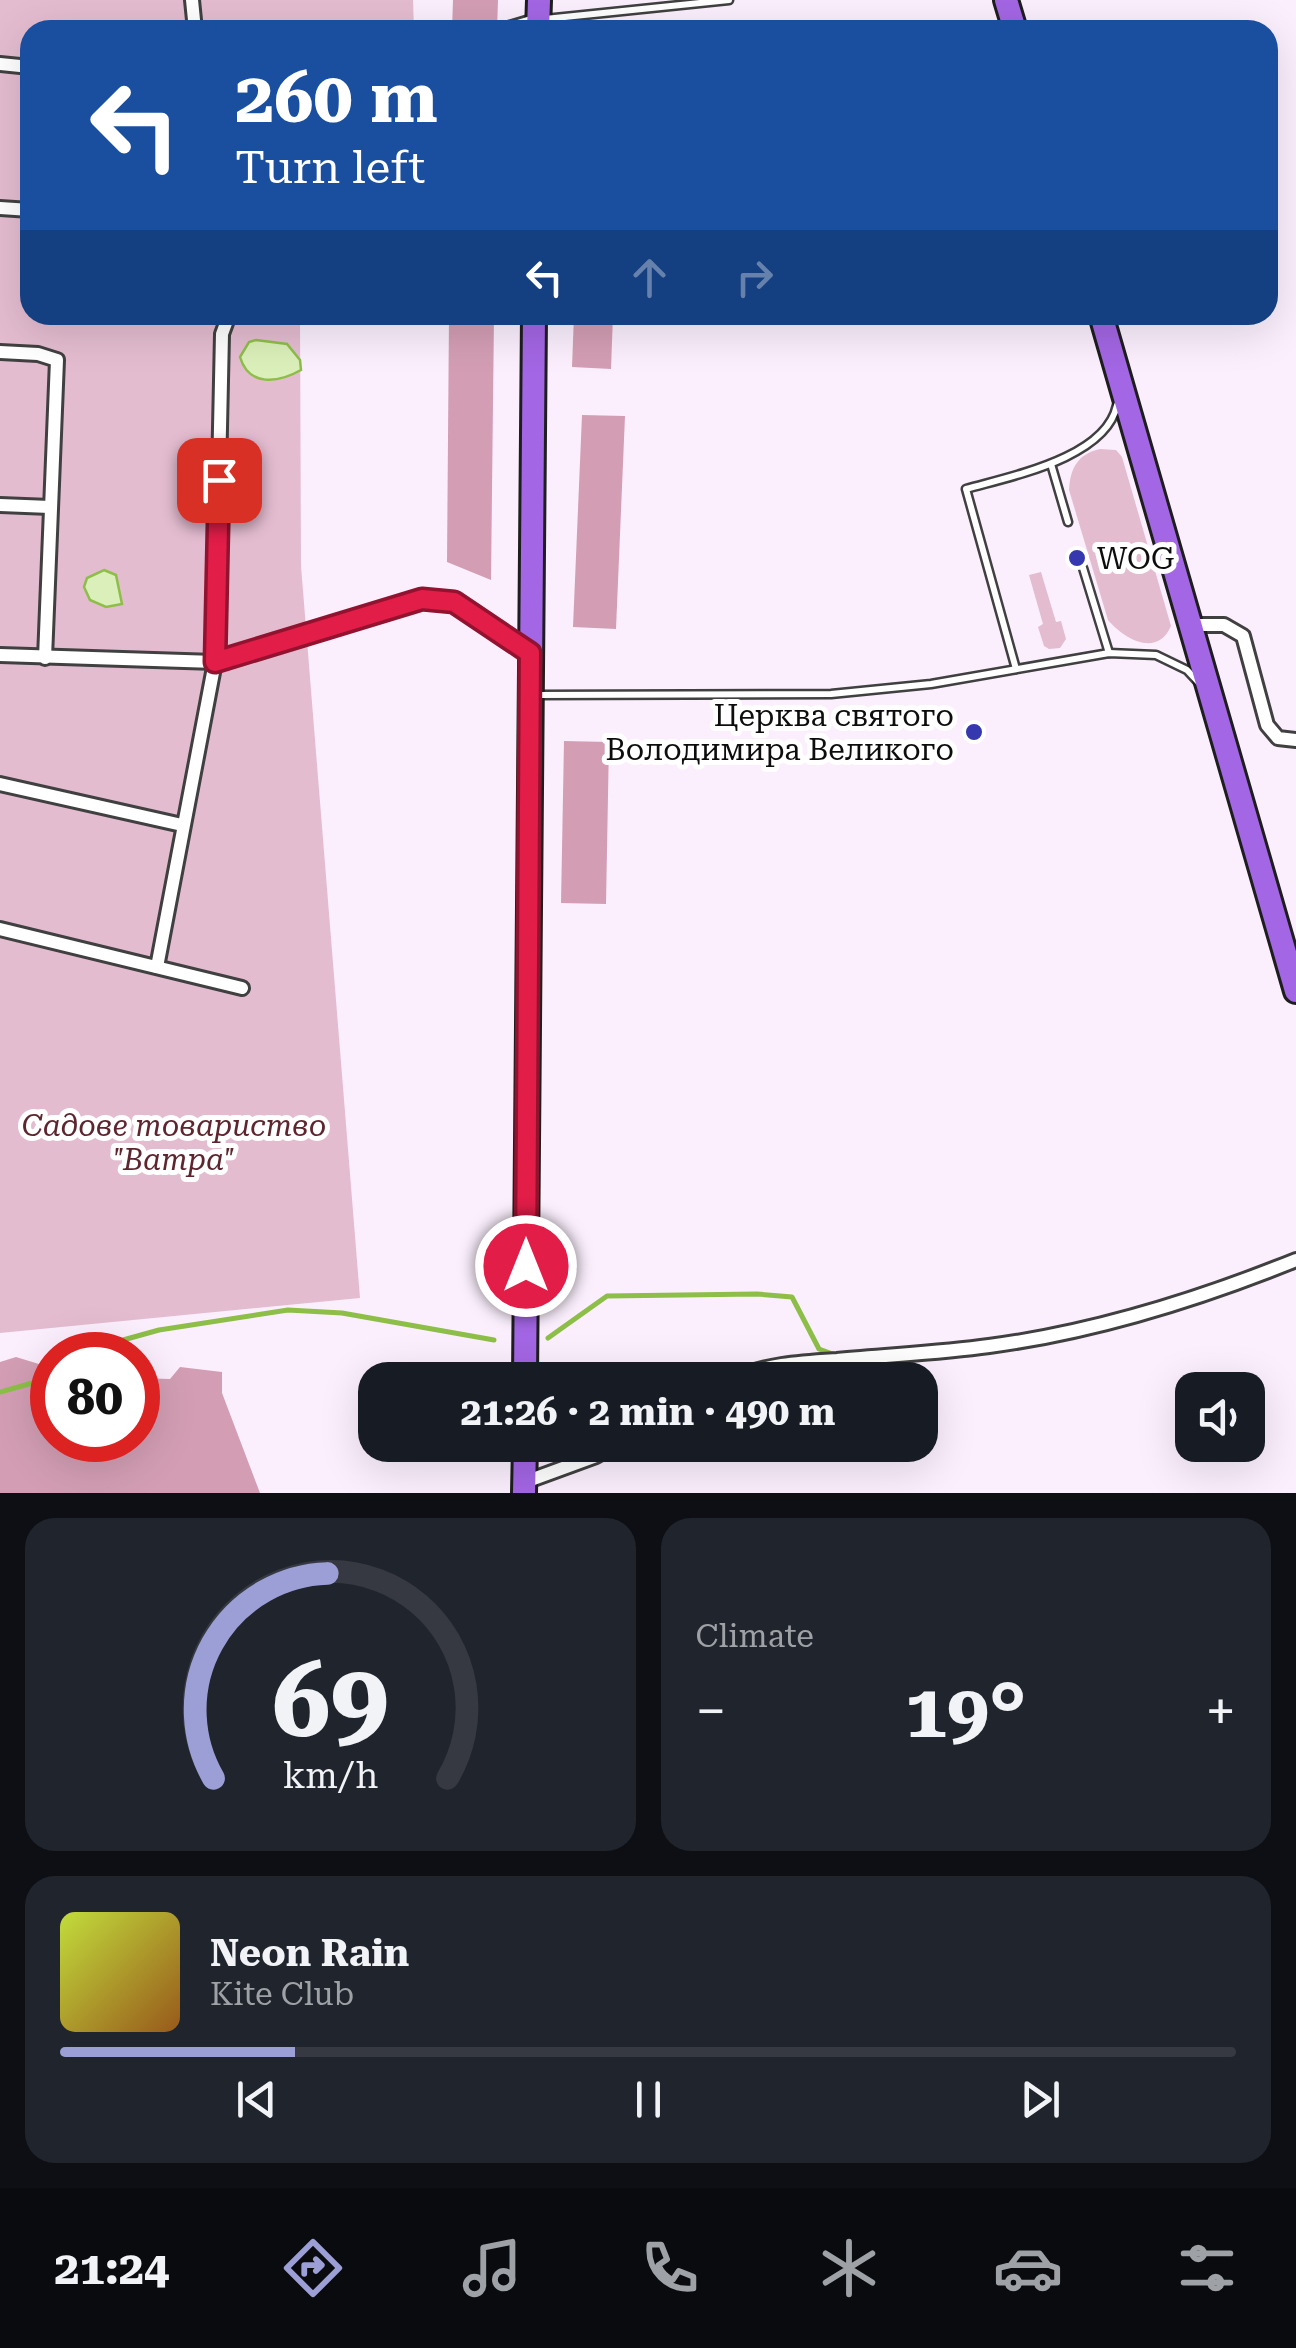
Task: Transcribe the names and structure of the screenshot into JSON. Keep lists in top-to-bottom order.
{
  "parks": ["Садове товариство \"Ватра\""],
  "places": ["WOG", "Церква святого Володимира Великого"],
  "page": {
    "turn": ["260 m", "Turn left"],
    "limit": "80",
    "trip": "21:26 · 2 min · 490 m",
    "tile": "Climate",
    "heat": ["−", "19°", "+"],
    "song": ["Neon Rain", "Kite Club"],
    "tabs": "21:24",
    "gauge": ["69", "km/h"]
  }
}
